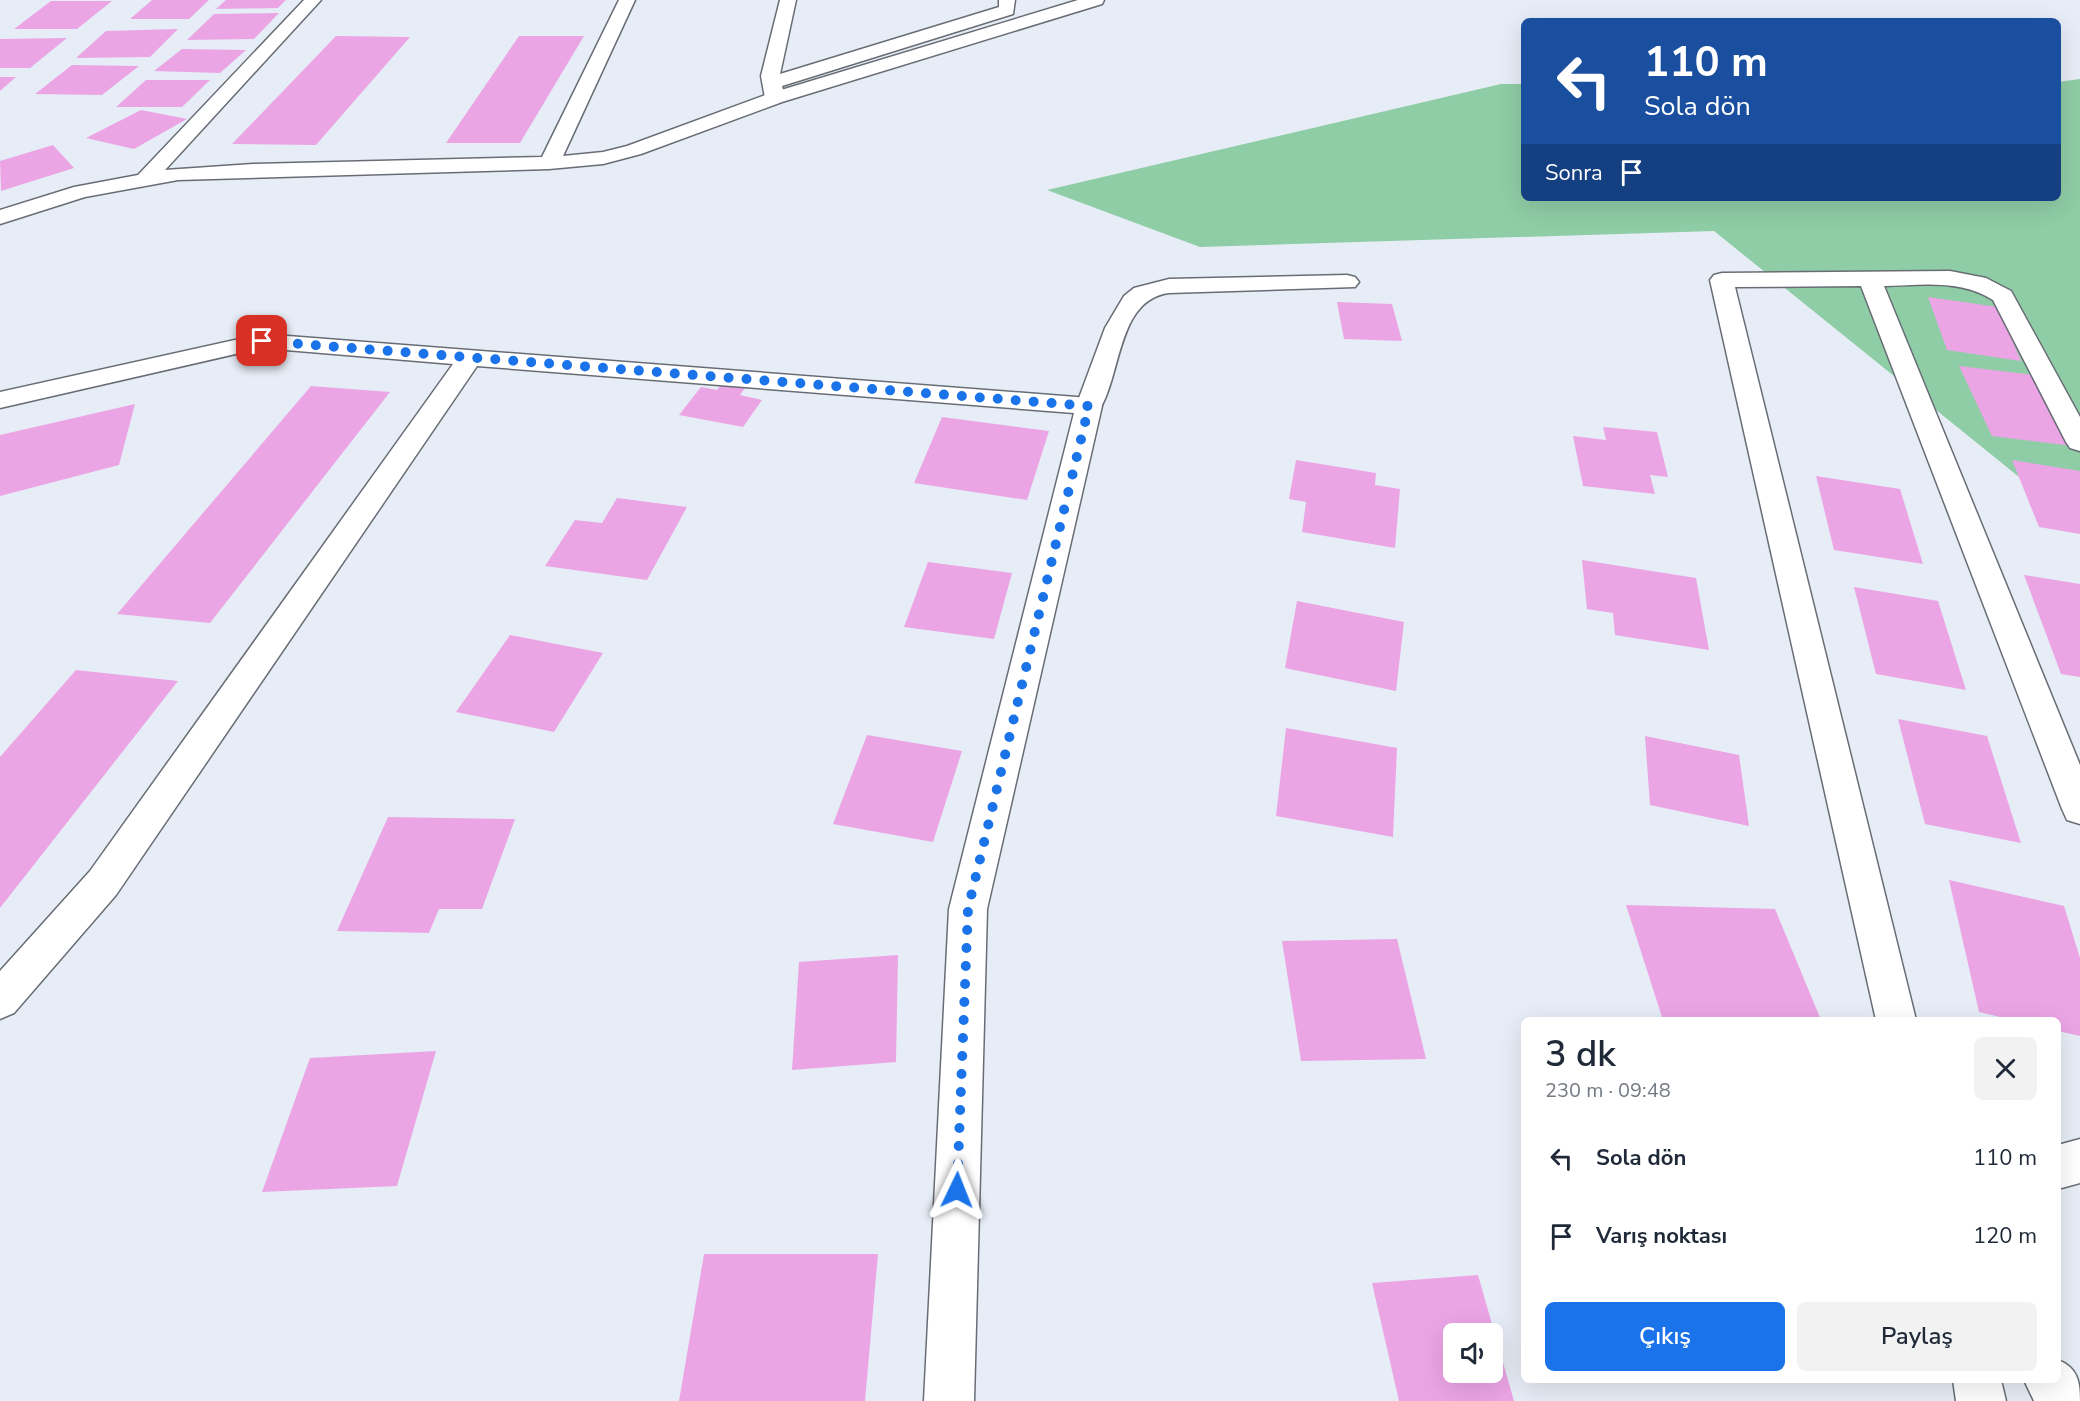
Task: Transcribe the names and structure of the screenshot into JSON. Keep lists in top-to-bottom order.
{
  "page": {
    "turn": ["110 m", "Sola dön"],
    "then": "Sonra",
    "heading": ["3 dk", "230 m · 09:48"],
    "list": [
      {
        "name": "Sola dön",
        "value": "110 m"
      },
      {
        "name": "Varış noktası",
        "value": "120 m"
      }
    ],
    "buttons": ["Çıkış", "Paylaş"]
  }
}
